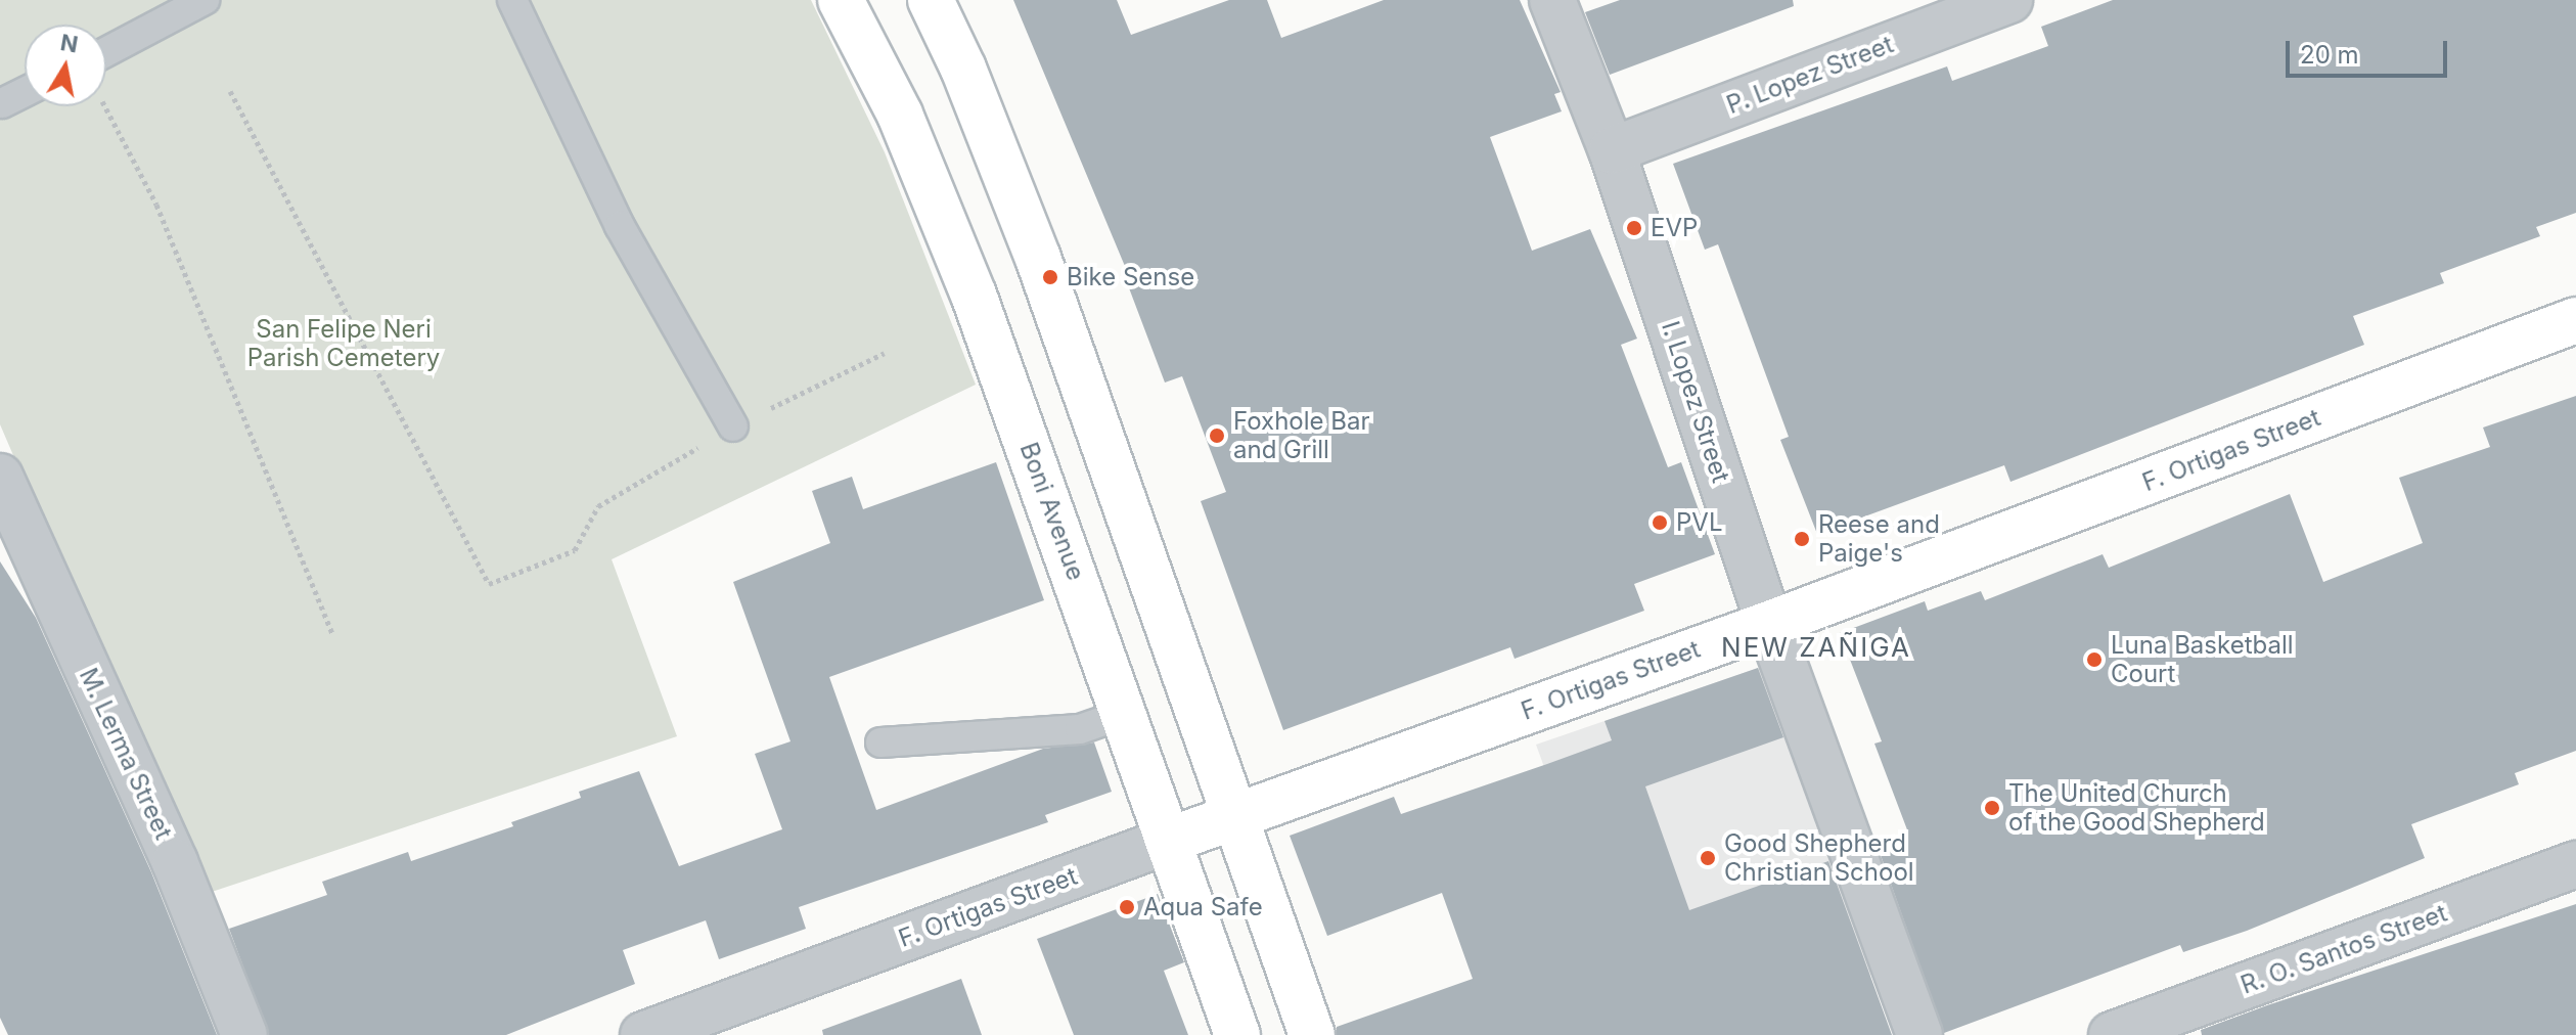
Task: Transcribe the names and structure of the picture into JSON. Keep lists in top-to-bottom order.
{
  "streets": {
    "main road": ["F. Ortigas Street", "Boni Avenue"],
    "street": [
      "P. Lopez Street",
      "I. Lopez Street",
      "M. Lerma Street",
      "R. O. Santos Street"
    ]
  },
  "crossings": [
    ["P. Lopez Street", "I. Lopez Street"],
    ["I. Lopez Street", "F. Ortigas Street"],
    ["F. Ortigas Street", "Boni Avenue"]
  ],
  "districts": ["NEW ZAÑIGA"],
  "parks": ["San Felipe Neri Parish Cemetery"],
  "places": [
    "EVP",
    "Bike Sense",
    "Foxhole Bar and Grill",
    "PVL",
    "Reese and Paige's",
    "Luna Basketball Court",
    "The United Church of the Good Shepherd",
    "Good Shepherd Christian School",
    "Aqua Safe"
  ],
  "scale_bar": "20 m",
  "north": "top"
}
